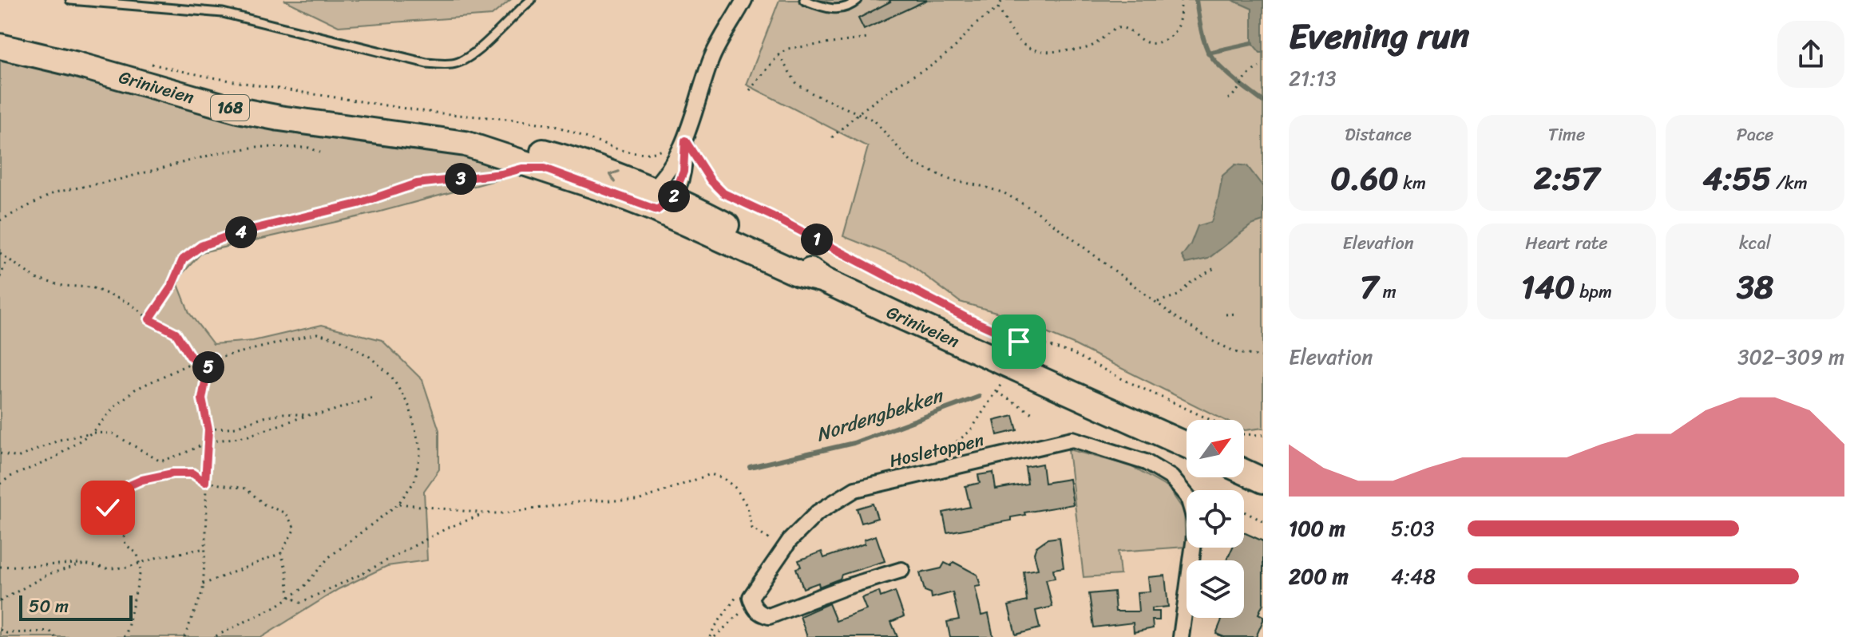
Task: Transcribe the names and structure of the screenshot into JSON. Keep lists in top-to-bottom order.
{
  "streets": {
    "main road": ["Griniveien", "168"],
    "street": ["Hosletoppen"]
  },
  "water": ["Nordengbekken"],
  "scale_bar": "50 m",
  "north": "top right",
  "page": {
    "heading": ["Evening run", "21:13"],
    "stats": [
      ["Distance", "0.60 km"],
      ["Time", "2:57"],
      ["Pace", "4:55 /km"],
      ["Elevation", "7 m"],
      ["Heart rate", "140 bpm"],
      ["kcal", "38"]
    ],
    "pins": [
      "3",
      "2",
      "4",
      "1",
      "5"
    ],
    "chart": ["Elevation", "302–309 m"],
    "list": [
      {
        "name": "100 m",
        "note": "5:03"
      },
      {
        "name": "200 m",
        "note": "4:48"
      }
    ],
    "scale": "50 m"
  }
}
